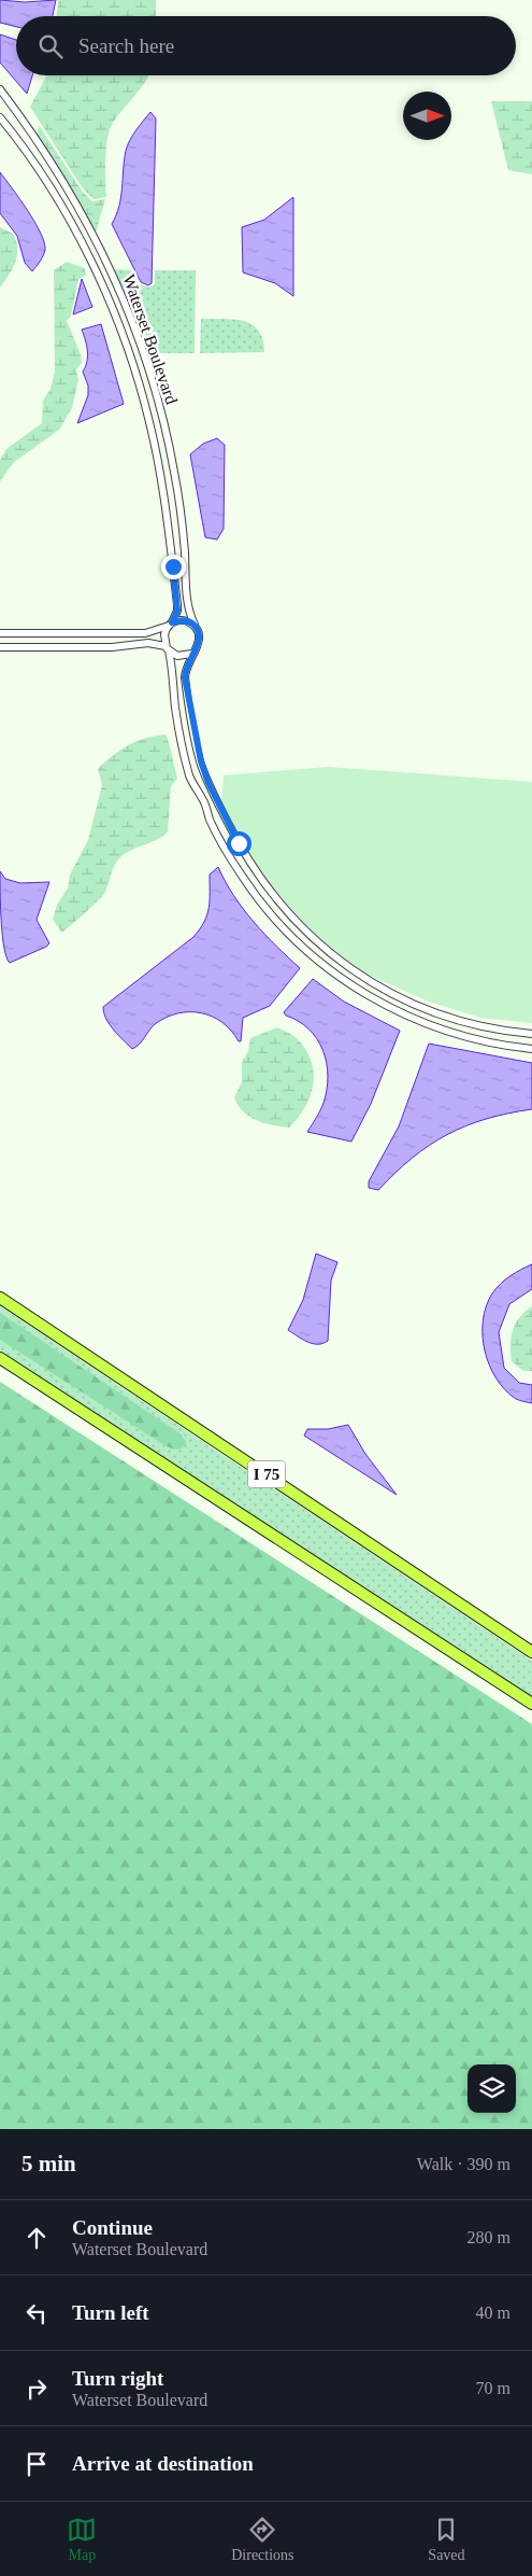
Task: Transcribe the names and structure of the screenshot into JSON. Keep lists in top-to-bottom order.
{
  "streets": {
    "highway": ["I 75"],
    "street": ["Waterset Boulevard"]
  },
  "north": "right",
  "page": {
    "search": "Search here",
    "heading": ["5 min", "Walk · 390 m"],
    "list": [
      ["Continue", "Waterset Boulevard", "280 m"],
      ["Turn left", "40 m"],
      ["Turn right", "Waterset Boulevard", "70 m"],
      "Arrive at destination"
    ],
    "nav": ["Map", "Directions", "Saved"]
  }
}
